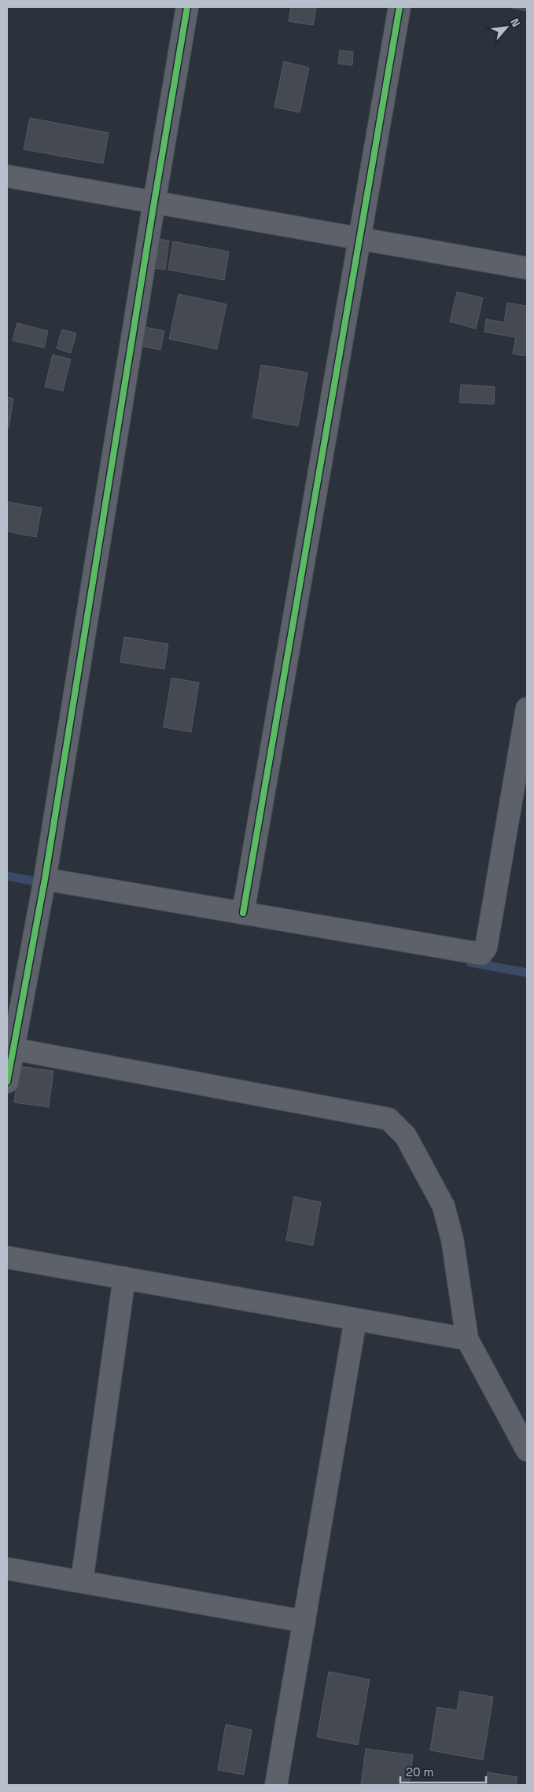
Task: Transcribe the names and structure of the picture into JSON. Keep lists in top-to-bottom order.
{
  "scale_bar": "20 m",
  "north": "top right"
}
